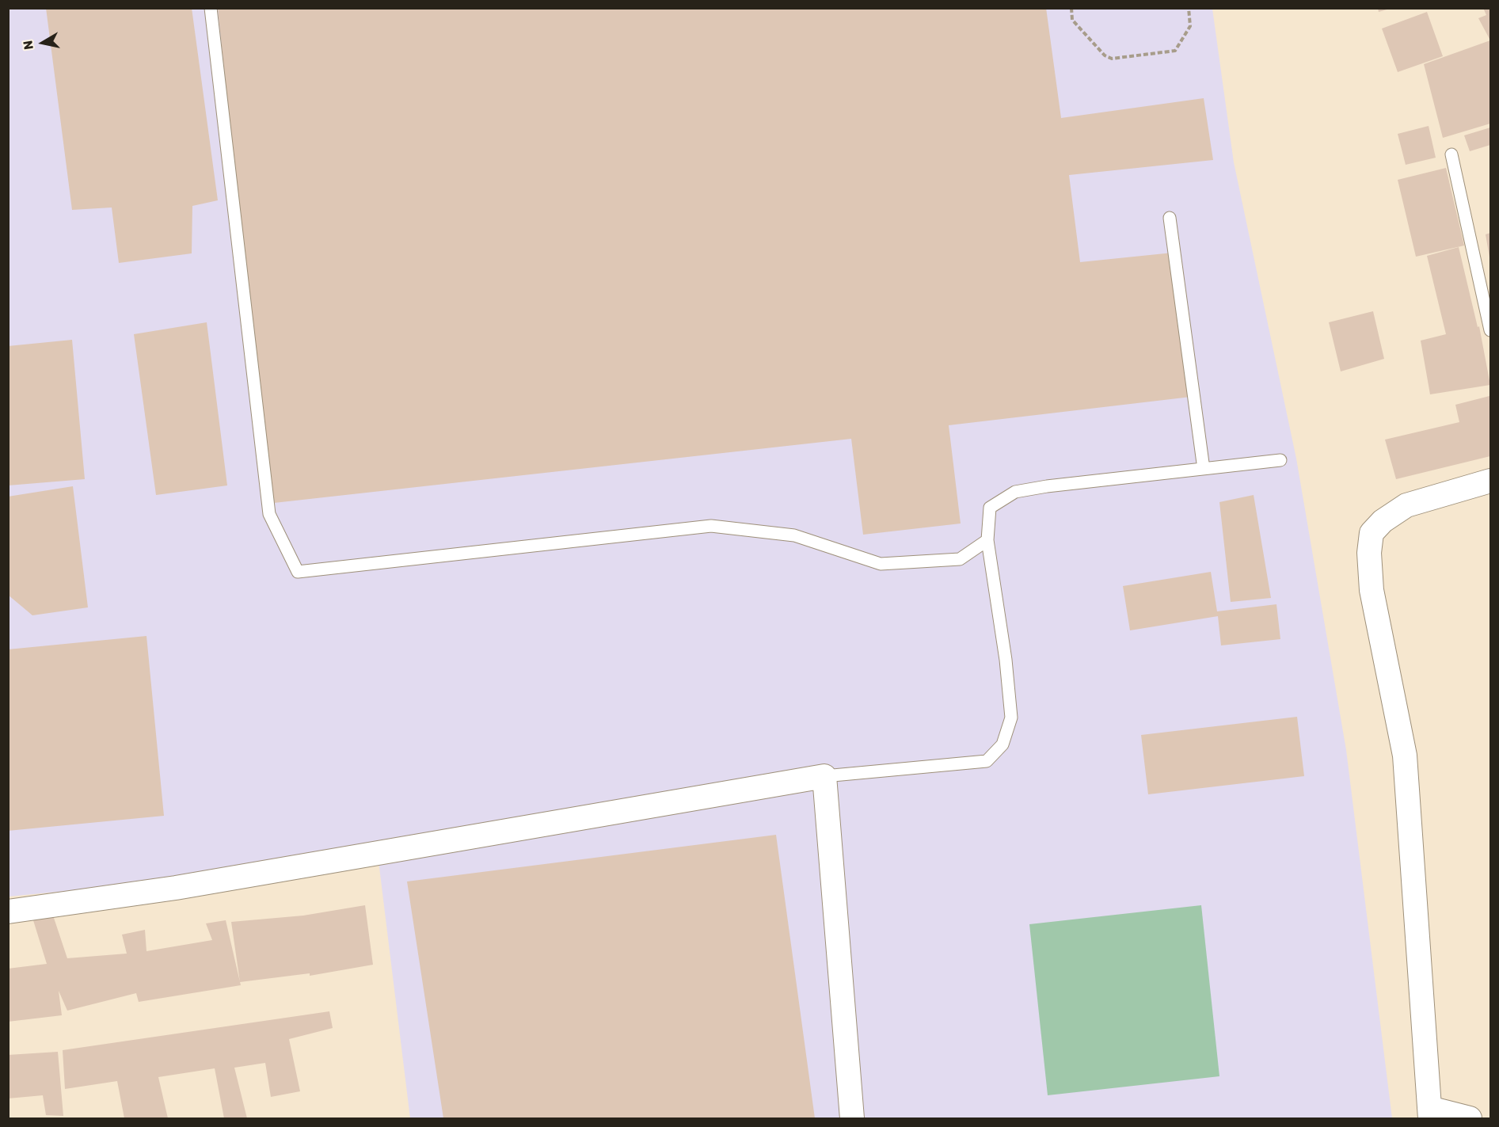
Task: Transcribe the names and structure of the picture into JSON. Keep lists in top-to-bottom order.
{
  "north": "left"
}
